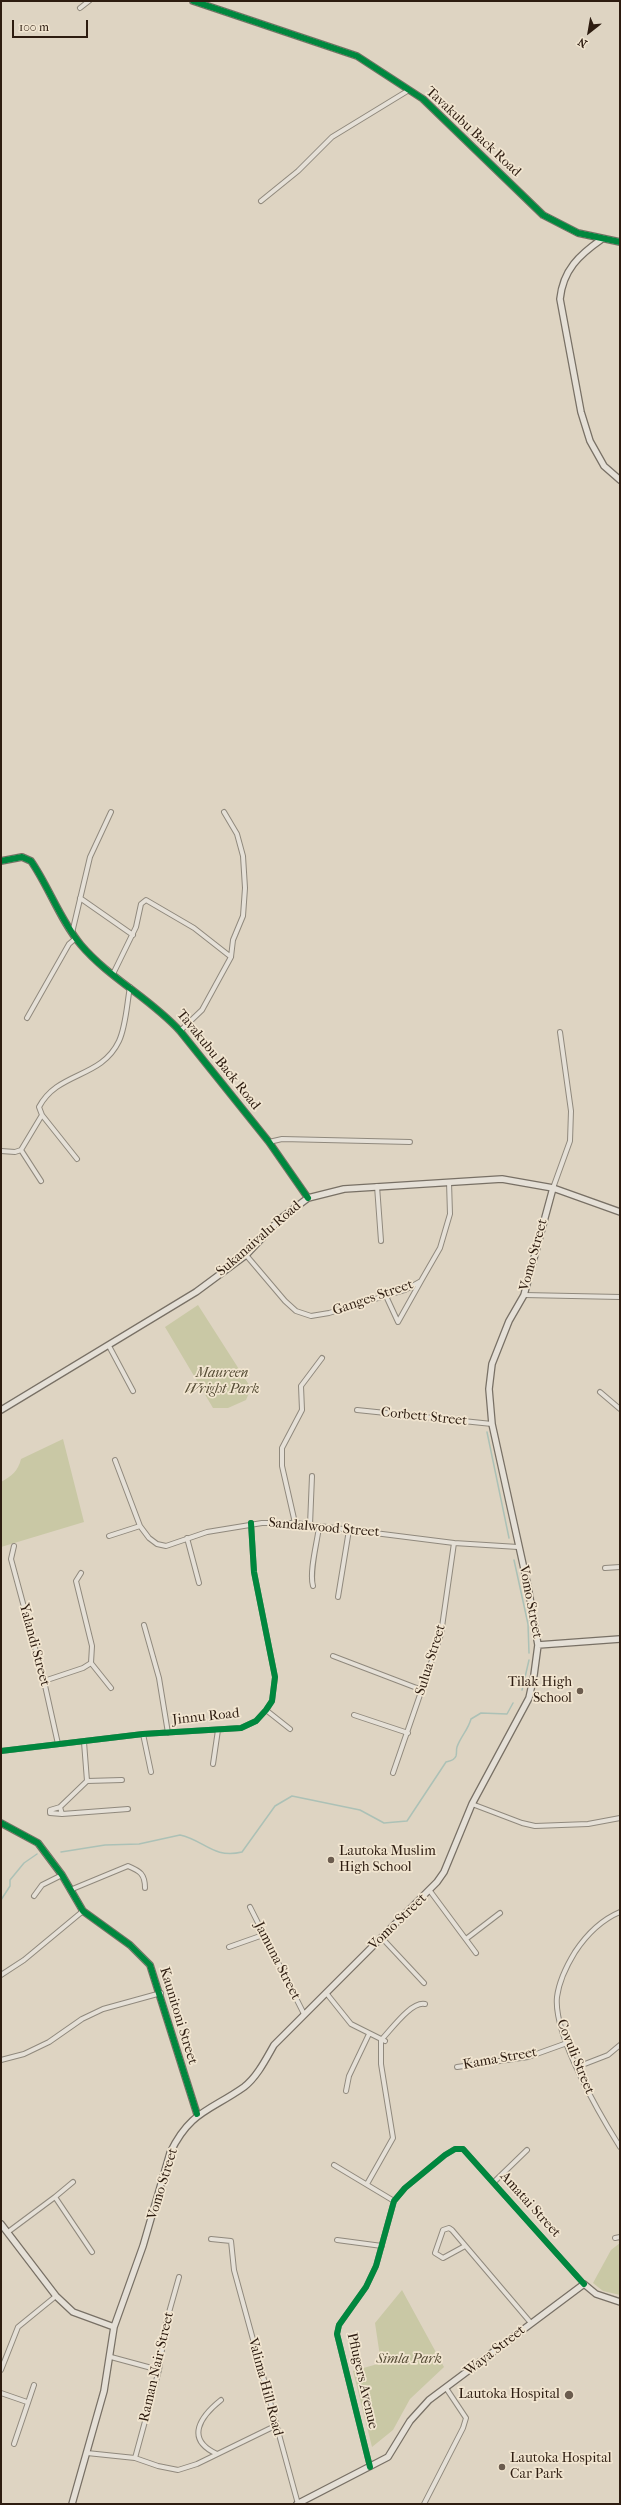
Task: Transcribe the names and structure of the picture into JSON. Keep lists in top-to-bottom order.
{
  "streets": {
    "main road": [
      "Tavakubu Back Road",
      "Sukanaivalu Road",
      "Vomo Street",
      "Kaunitoni Street",
      "Amatai Street",
      "Waya Street"
    ],
    "street": [
      "Ganges Street",
      "Corbett Street",
      "Sandalwood Street",
      "Yalandi Street",
      "Sulua Street",
      "Jinnu Road",
      "Jamuna Street",
      "Covuli Street",
      "Kama Street",
      "Raman Nair Street",
      "Pflugers Avenue",
      "Valima Hill Road"
    ]
  },
  "crossings": [
    ["Tavakubu Back Road", "Sukanaivalu Road"],
    ["Sukanaivalu Road", "Vomo Street"],
    ["Sukanaivalu Road", "Ganges Street"],
    ["Vomo Street", "Corbett Street"],
    ["Vomo Street", "Sandalwood Street"],
    ["Vomo Street", "Jamuna Street"],
    ["Vomo Street", "Kaunitoni Street"],
    ["Sandalwood Street", "Sulua Street"],
    ["Sandalwood Street", "Jinnu Road"],
    ["Yalandi Street", "Jinnu Road"],
    ["Covuli Street", "Kama Street"],
    ["Amatai Street", "Waya Street"],
    ["Amatai Street", "Pflugers Avenue"],
    ["Waya Street", "Pflugers Avenue"],
    ["Waya Street", "Valima Hill Road"]
  ],
  "parks": ["Maureen Wright Park", "Simla Park"],
  "places": [
    "Tilak High School",
    "Lautoka Muslim High School",
    "Lautoka Hospital",
    "Lautoka Hospital Car Park"
  ],
  "scale_bar": "100 m",
  "north": "bottom left"
}
